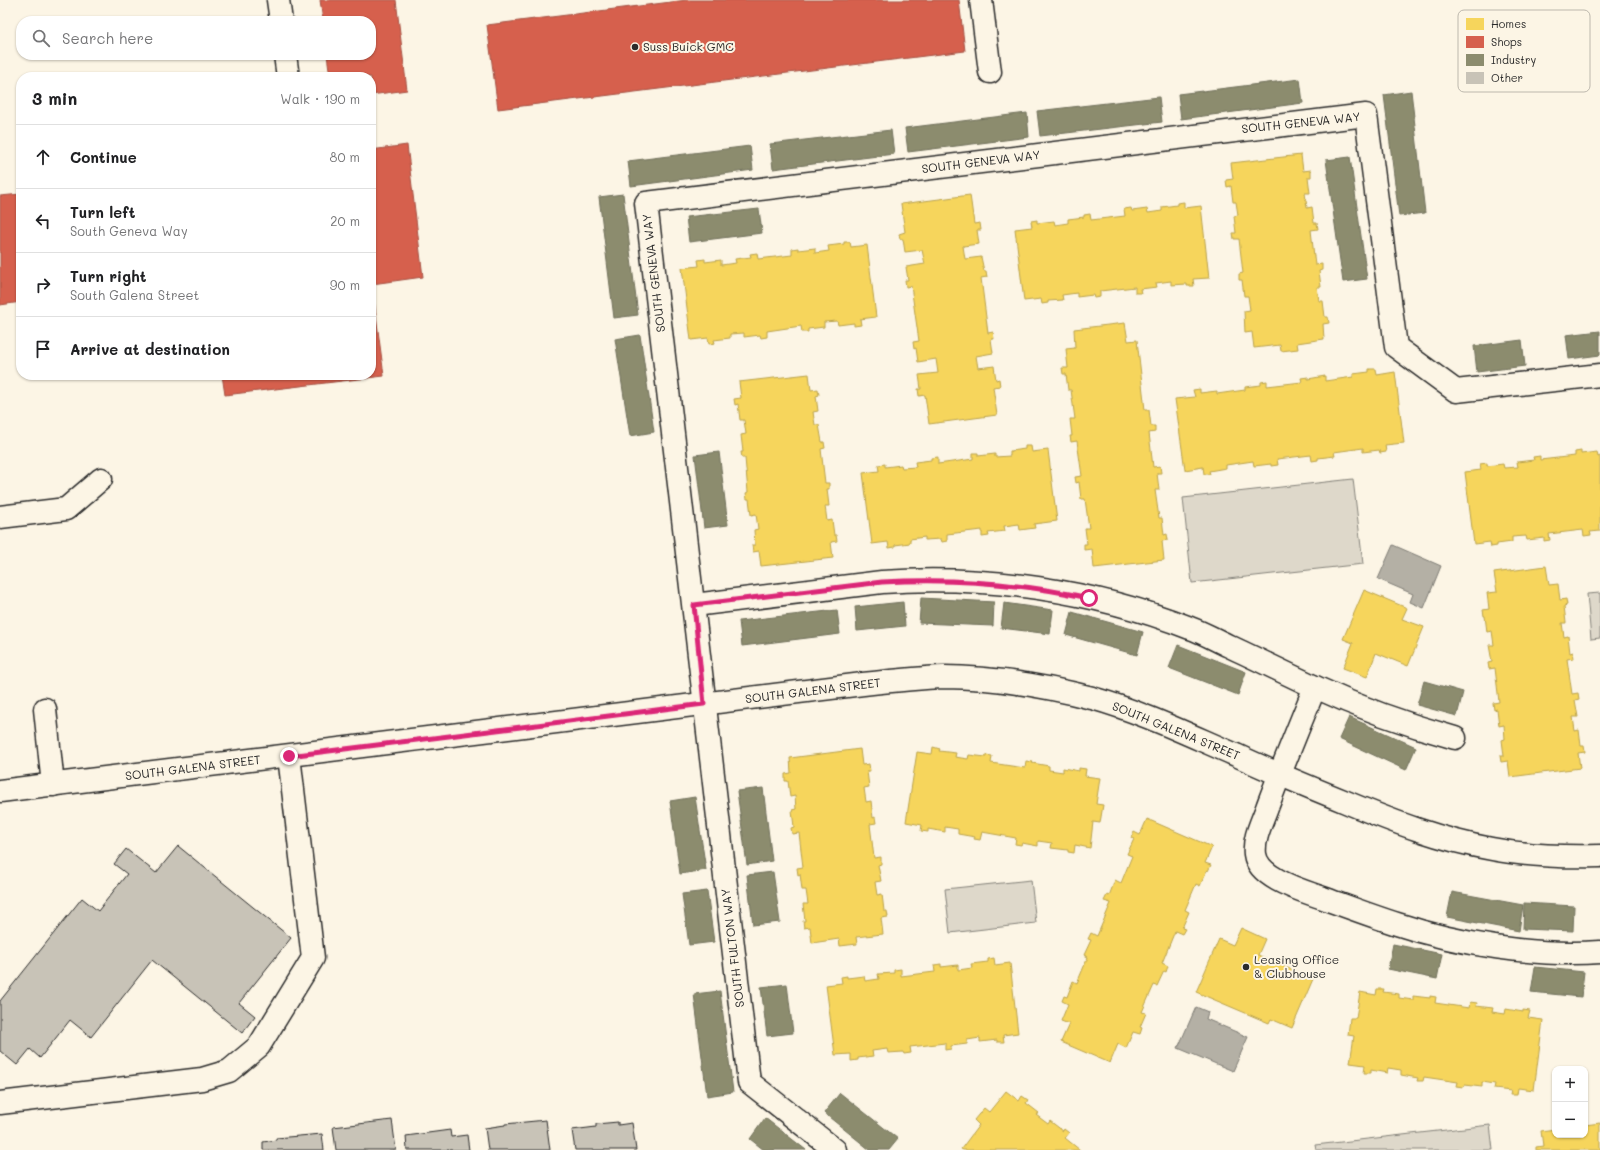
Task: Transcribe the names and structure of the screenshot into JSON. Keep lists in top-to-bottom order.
{
  "streets": {
    "street": ["SOUTH GENEVA WAY", "SOUTH GALENA STREET", "SOUTH FULTON WAY"]
  },
  "crossings": [
    ["SOUTH GENEVA WAY", "SOUTH GALENA STREET"],
    ["SOUTH GENEVA WAY", "SOUTH FULTON WAY"],
    ["SOUTH GALENA STREET", "SOUTH FULTON WAY"]
  ],
  "places": ["Suss Buick GMC", "Leasing Office & Clubhouse"],
  "legend": [
    "Homes",
    "Shops",
    "Industry",
    "Other"
  ],
  "page": {
    "search": "Search here",
    "heading": ["3 min", "Walk · 190 m"],
    "list": [
      ["Continue", "80 m"],
      ["Turn left", "South Geneva Way", "20 m"],
      ["Turn right", "South Galena Street", "90 m"],
      "Arrive at destination"
    ],
    "map_buttons": ["+", "−"]
  }
}
